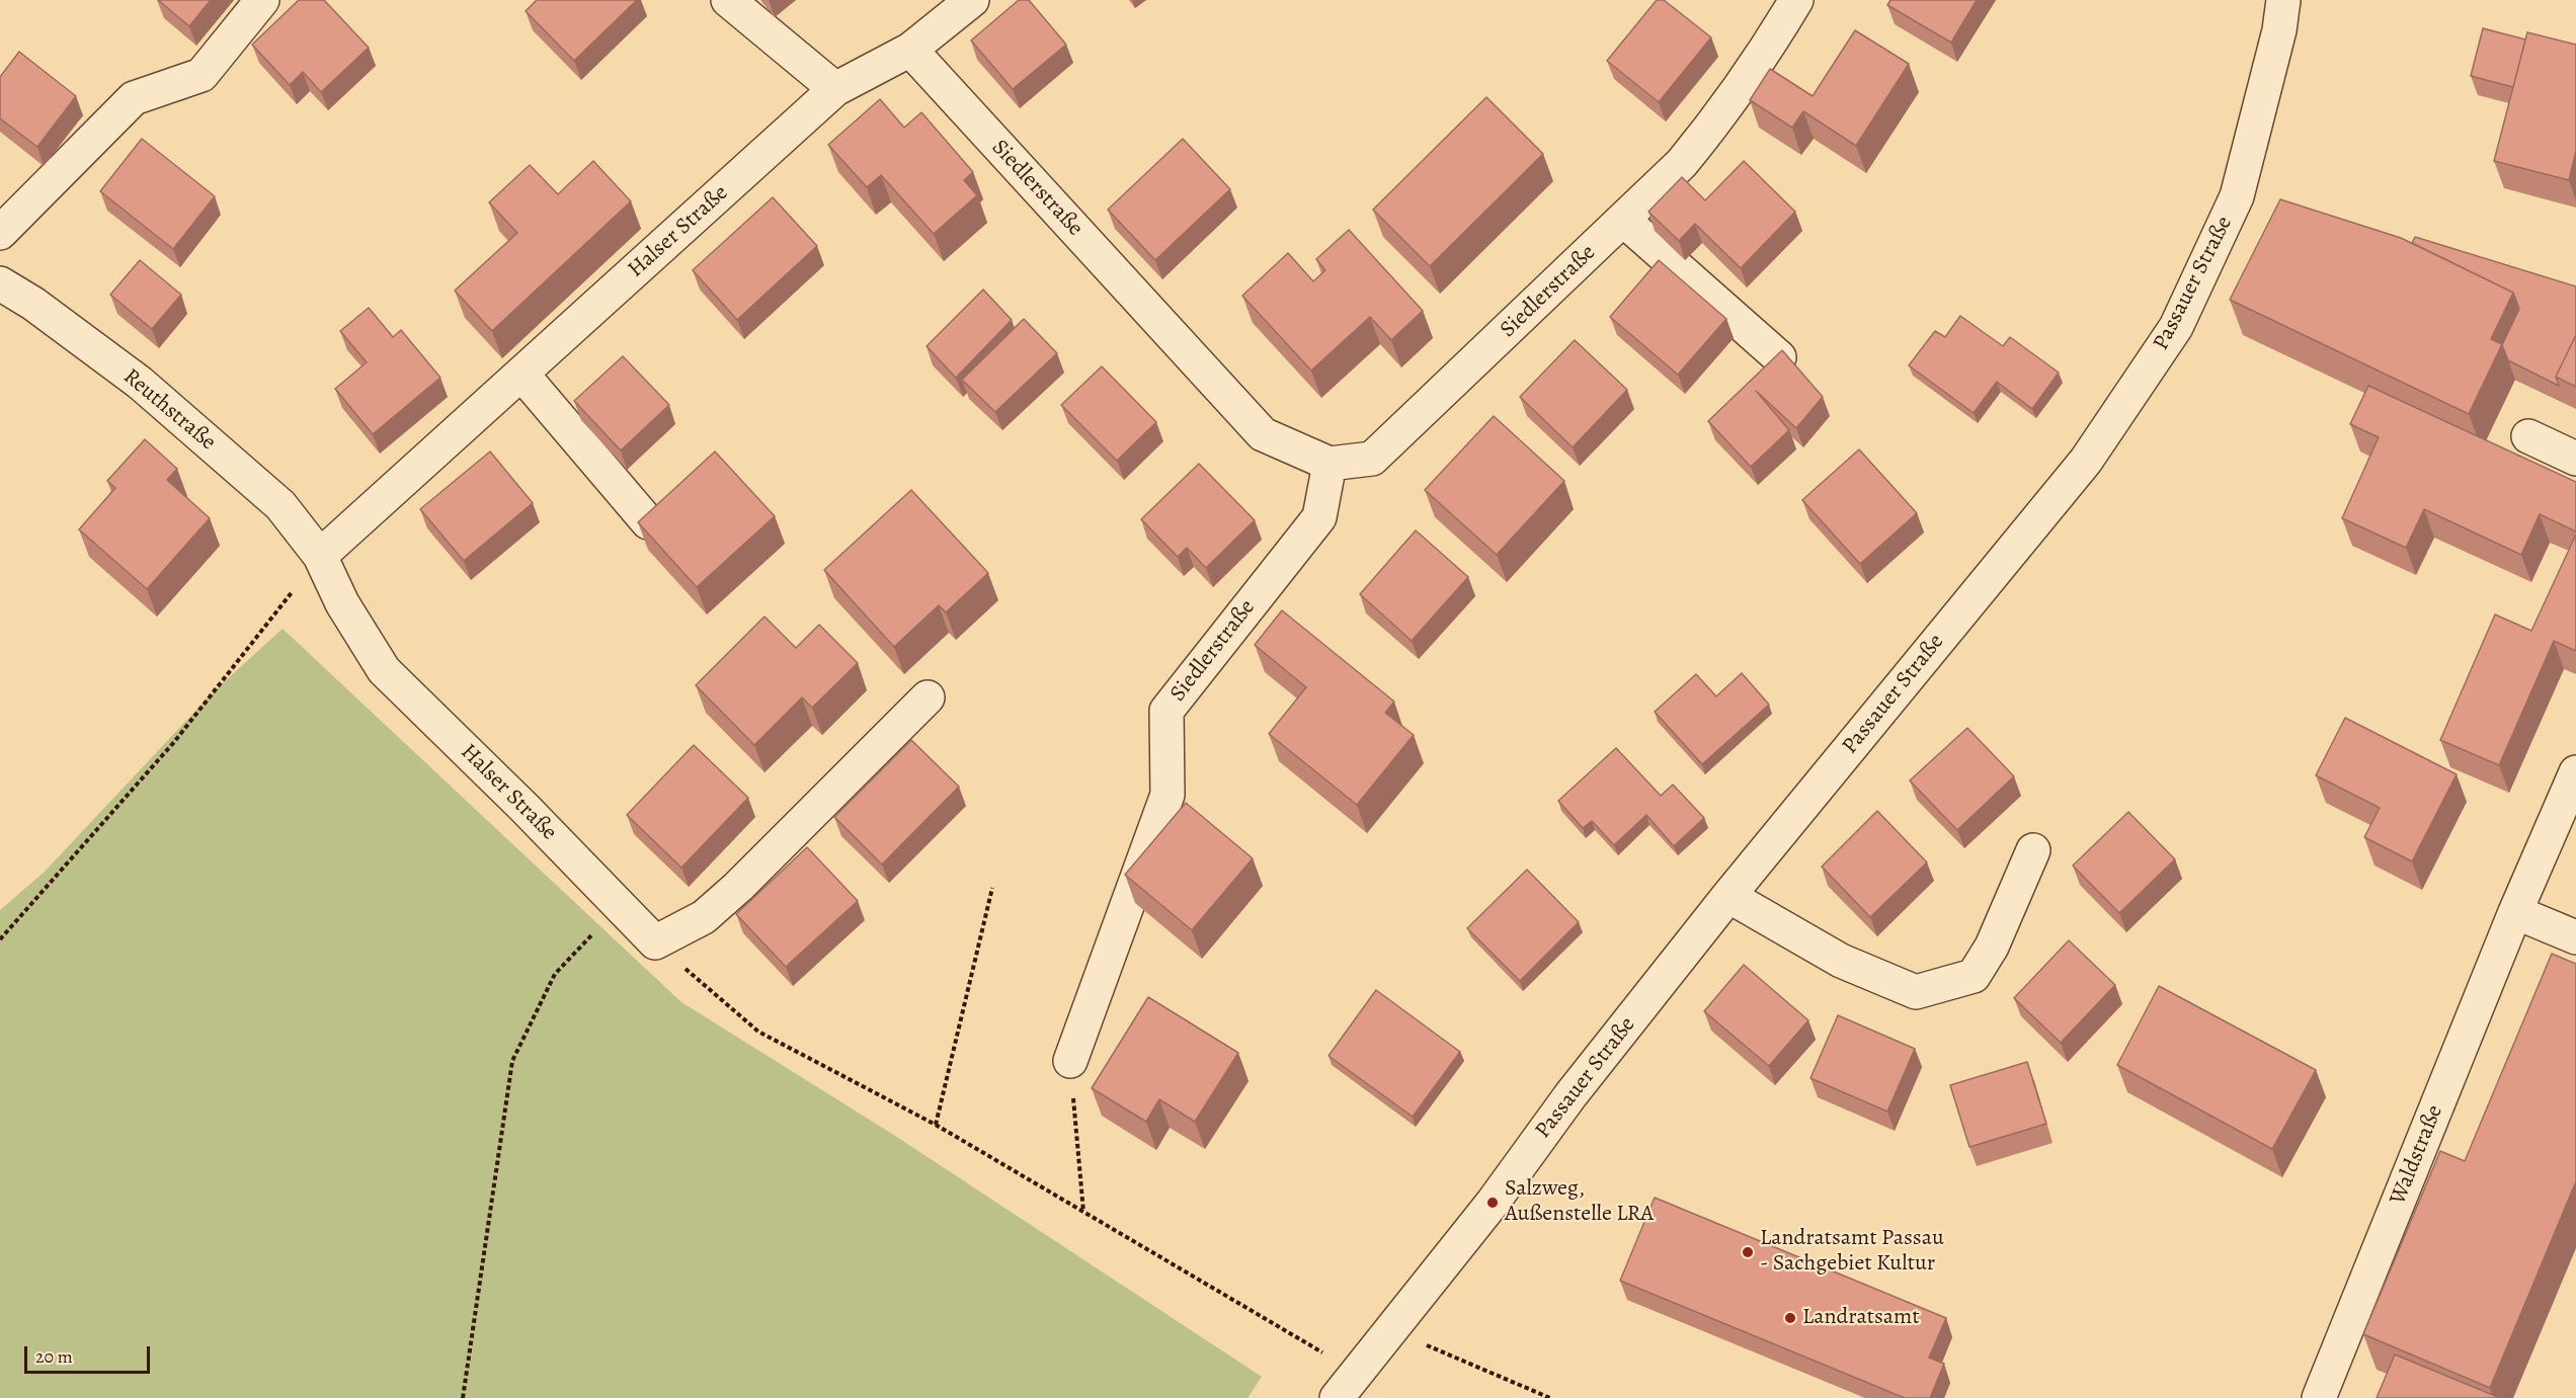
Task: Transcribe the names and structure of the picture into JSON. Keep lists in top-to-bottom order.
{
  "streets": {
    "street": [
      "Siedlerstraße",
      "Halser Straße",
      "Passauer Straße",
      "Reuthstraße",
      "Waldstraße"
    ]
  },
  "crossings": [
    ["Siedlerstraße", "Halser Straße"],
    ["Halser Straße", "Reuthstraße"]
  ],
  "places": ["Salzweg, Außenstelle LRA", "Landratsamt Passau - Sachgebiet Kultur", "Landratsamt"],
  "scale_bar": "20 m"
}
